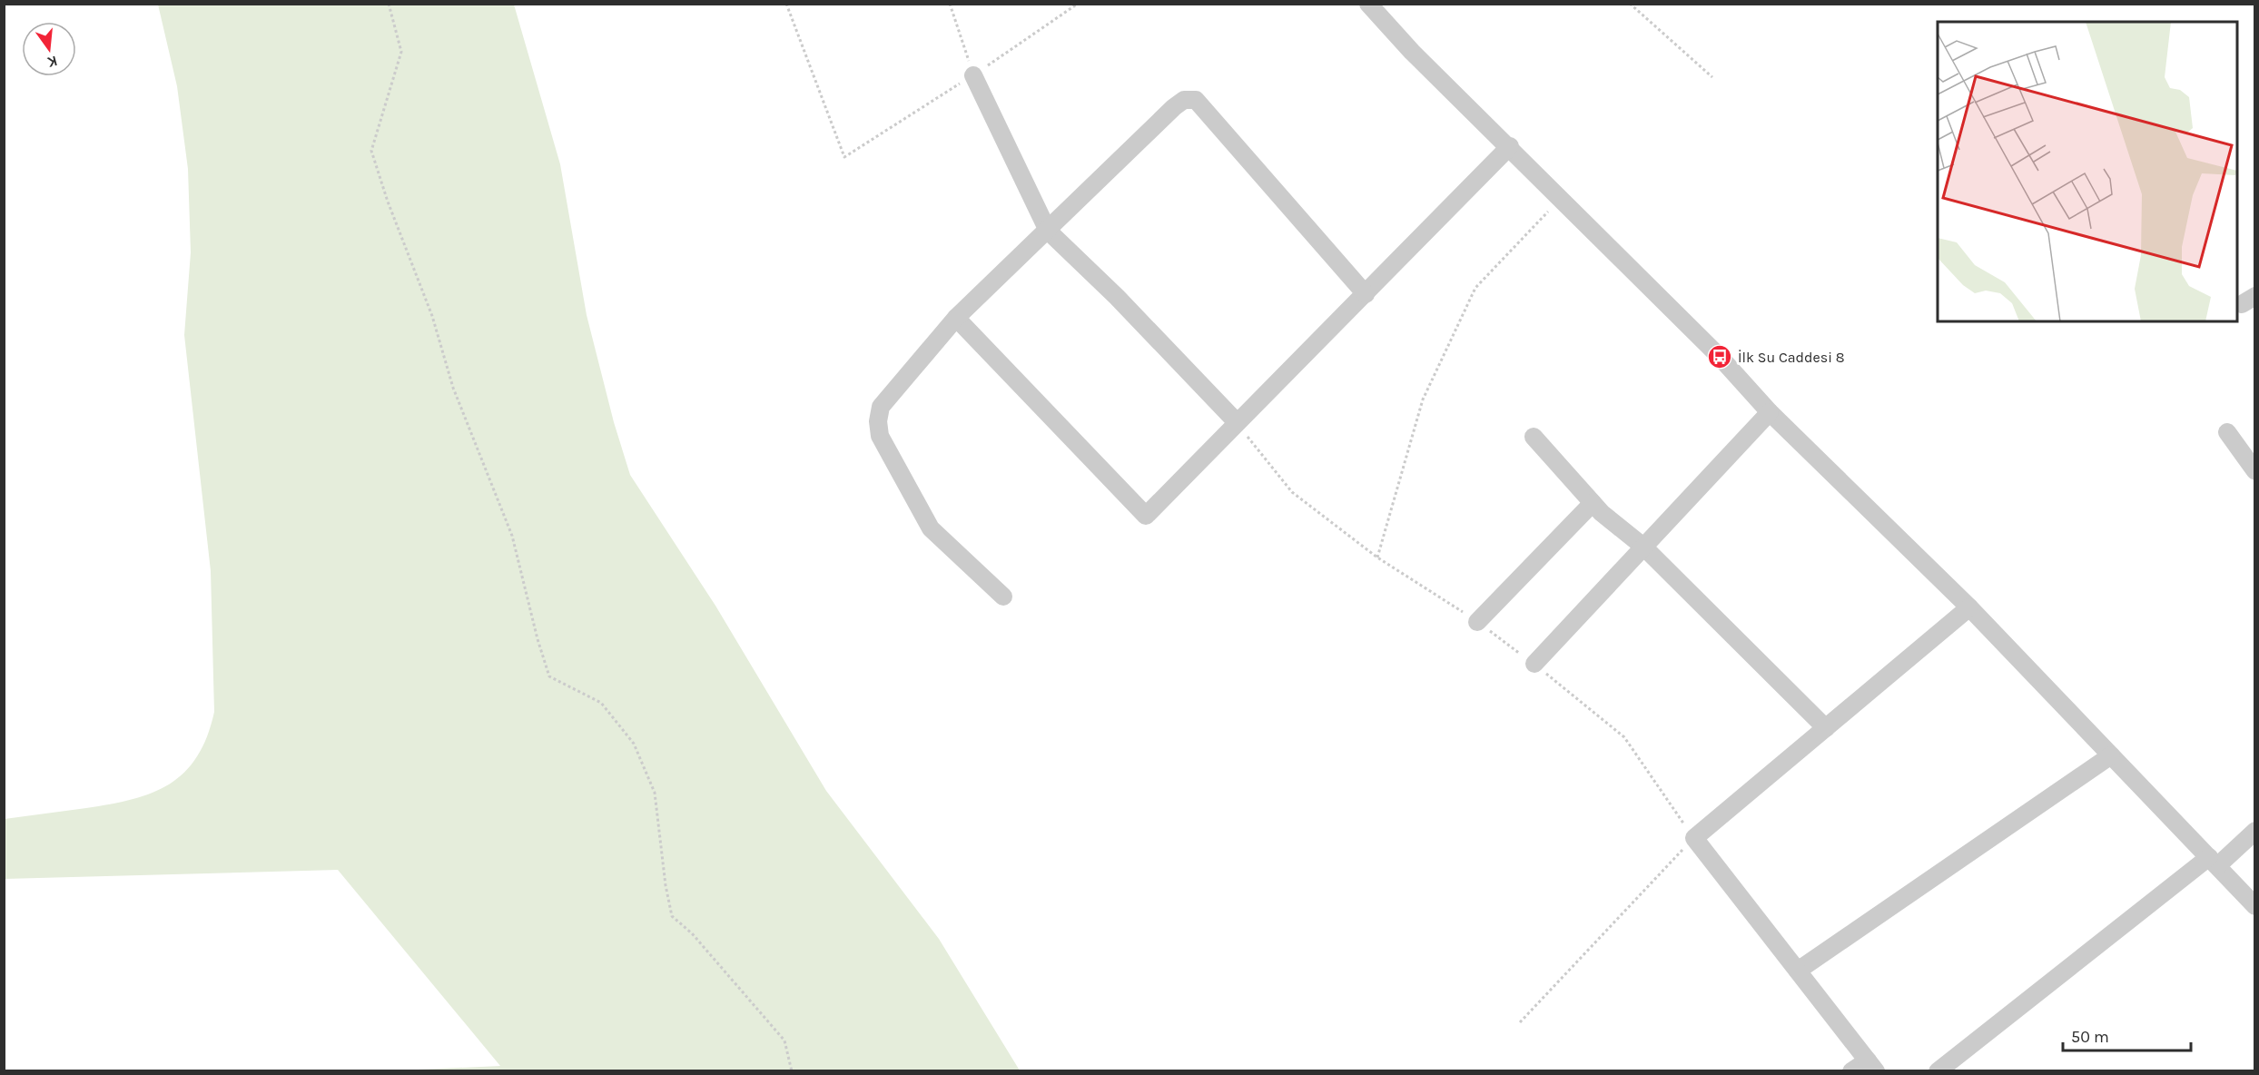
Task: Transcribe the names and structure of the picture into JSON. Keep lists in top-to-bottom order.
{
  "places": {
    "bus stop": ["İlk Su Caddesi 8"]
  },
  "scale_bar": "50 m",
  "north": "bottom"
}
